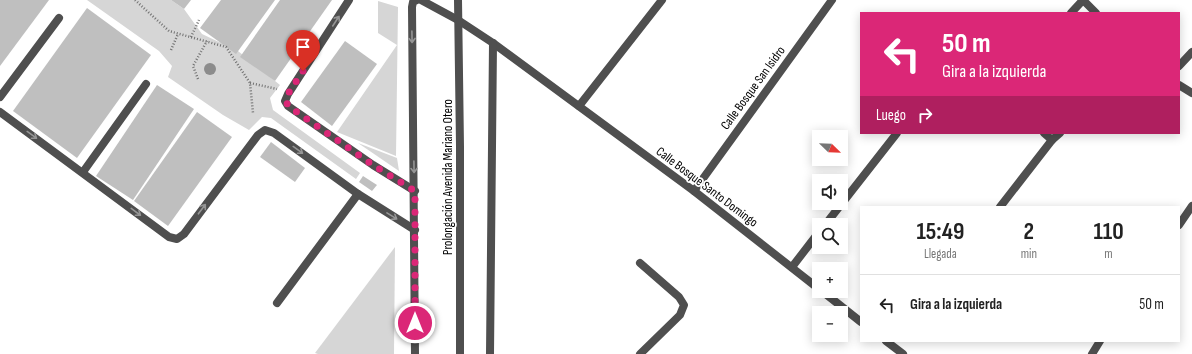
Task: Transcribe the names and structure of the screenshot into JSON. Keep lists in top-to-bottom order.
{
  "streets": {
    "street": ["Calle Bosque San Isidro", "Prolongación Avenida Mariano Otero", "Calle Bosque Santo Domingo"]
  },
  "crossings": [
    ["Calle Bosque San Isidro", "Calle Bosque Santo Domingo"],
    ["Prolongación Avenida Mariano Otero", "Calle Bosque Santo Domingo"]
  ],
  "north": "bottom right",
  "page": {
    "turn": ["50 m", "Gira a la izquierda"],
    "then": "Luego",
    "map_buttons": ["+", "−"],
    "eta": [
      "15:49",
      "Llegada",
      "2",
      "min",
      "110",
      "m"
    ],
    "list": [
      {
        "name": "Gira a la izquierda",
        "value": "50 m"
      }
    ]
  }
}
